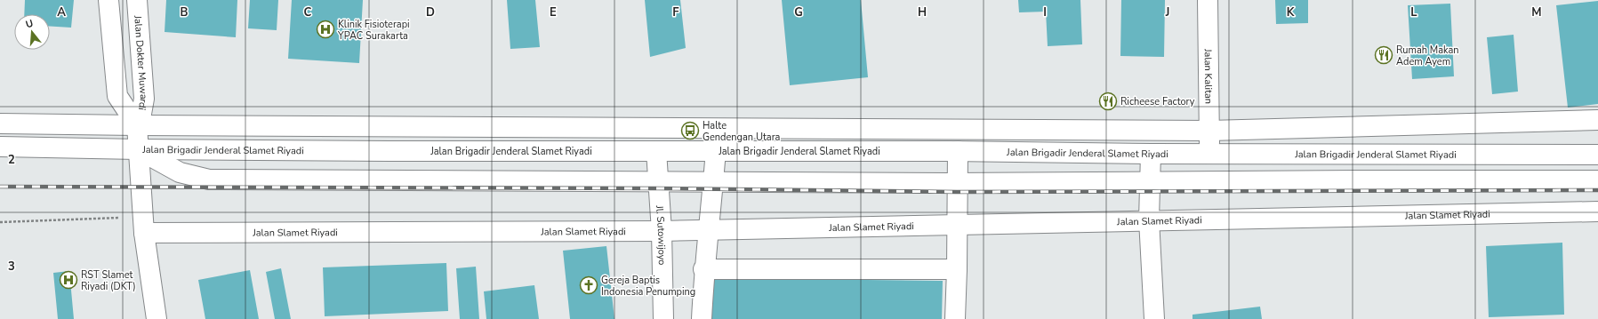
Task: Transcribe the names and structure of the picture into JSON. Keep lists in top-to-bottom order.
{
  "streets": {
    "main road": [
      "Jalan Dokter Muwardi",
      "Jalan Kalitan",
      "Jalan Brigadir Jenderal Slamet Riyadi",
      "Jalan Slamet Riyadi",
      "Jl. Sutowijoyo"
    ]
  },
  "crossings": [
    ["Jalan Dokter Muwardi", "Jalan Brigadir Jenderal Slamet Riyadi"],
    ["Jalan Dokter Muwardi", "Jalan Slamet Riyadi"],
    ["Jalan Kalitan", "Jalan Brigadir Jenderal Slamet Riyadi"],
    ["Jalan Brigadir Jenderal Slamet Riyadi", "Jl. Sutowijoyo"],
    ["Jalan Slamet Riyadi", "Jl. Sutowijoyo"]
  ],
  "places": {
    "hospital": ["Klinik Fisioterapi YPAC Surakarta", "RST Slamet Riyadi (DKT)"],
    "restaurant": ["Rumah Makan Adem Ayem", "Richeese Factory"],
    "bus stop": ["Halte Gendengan Utara"],
    "church": ["Gereja Baptis Indonesia Penumping"]
  },
  "north": "top",
  "grid": {
    "columns": [
      "A",
      "B",
      "C",
      "D",
      "E",
      "F",
      "G",
      "H",
      "I",
      "J",
      "K",
      "L",
      "M"
    ],
    "rows": ["2", "3"]
  }
}
